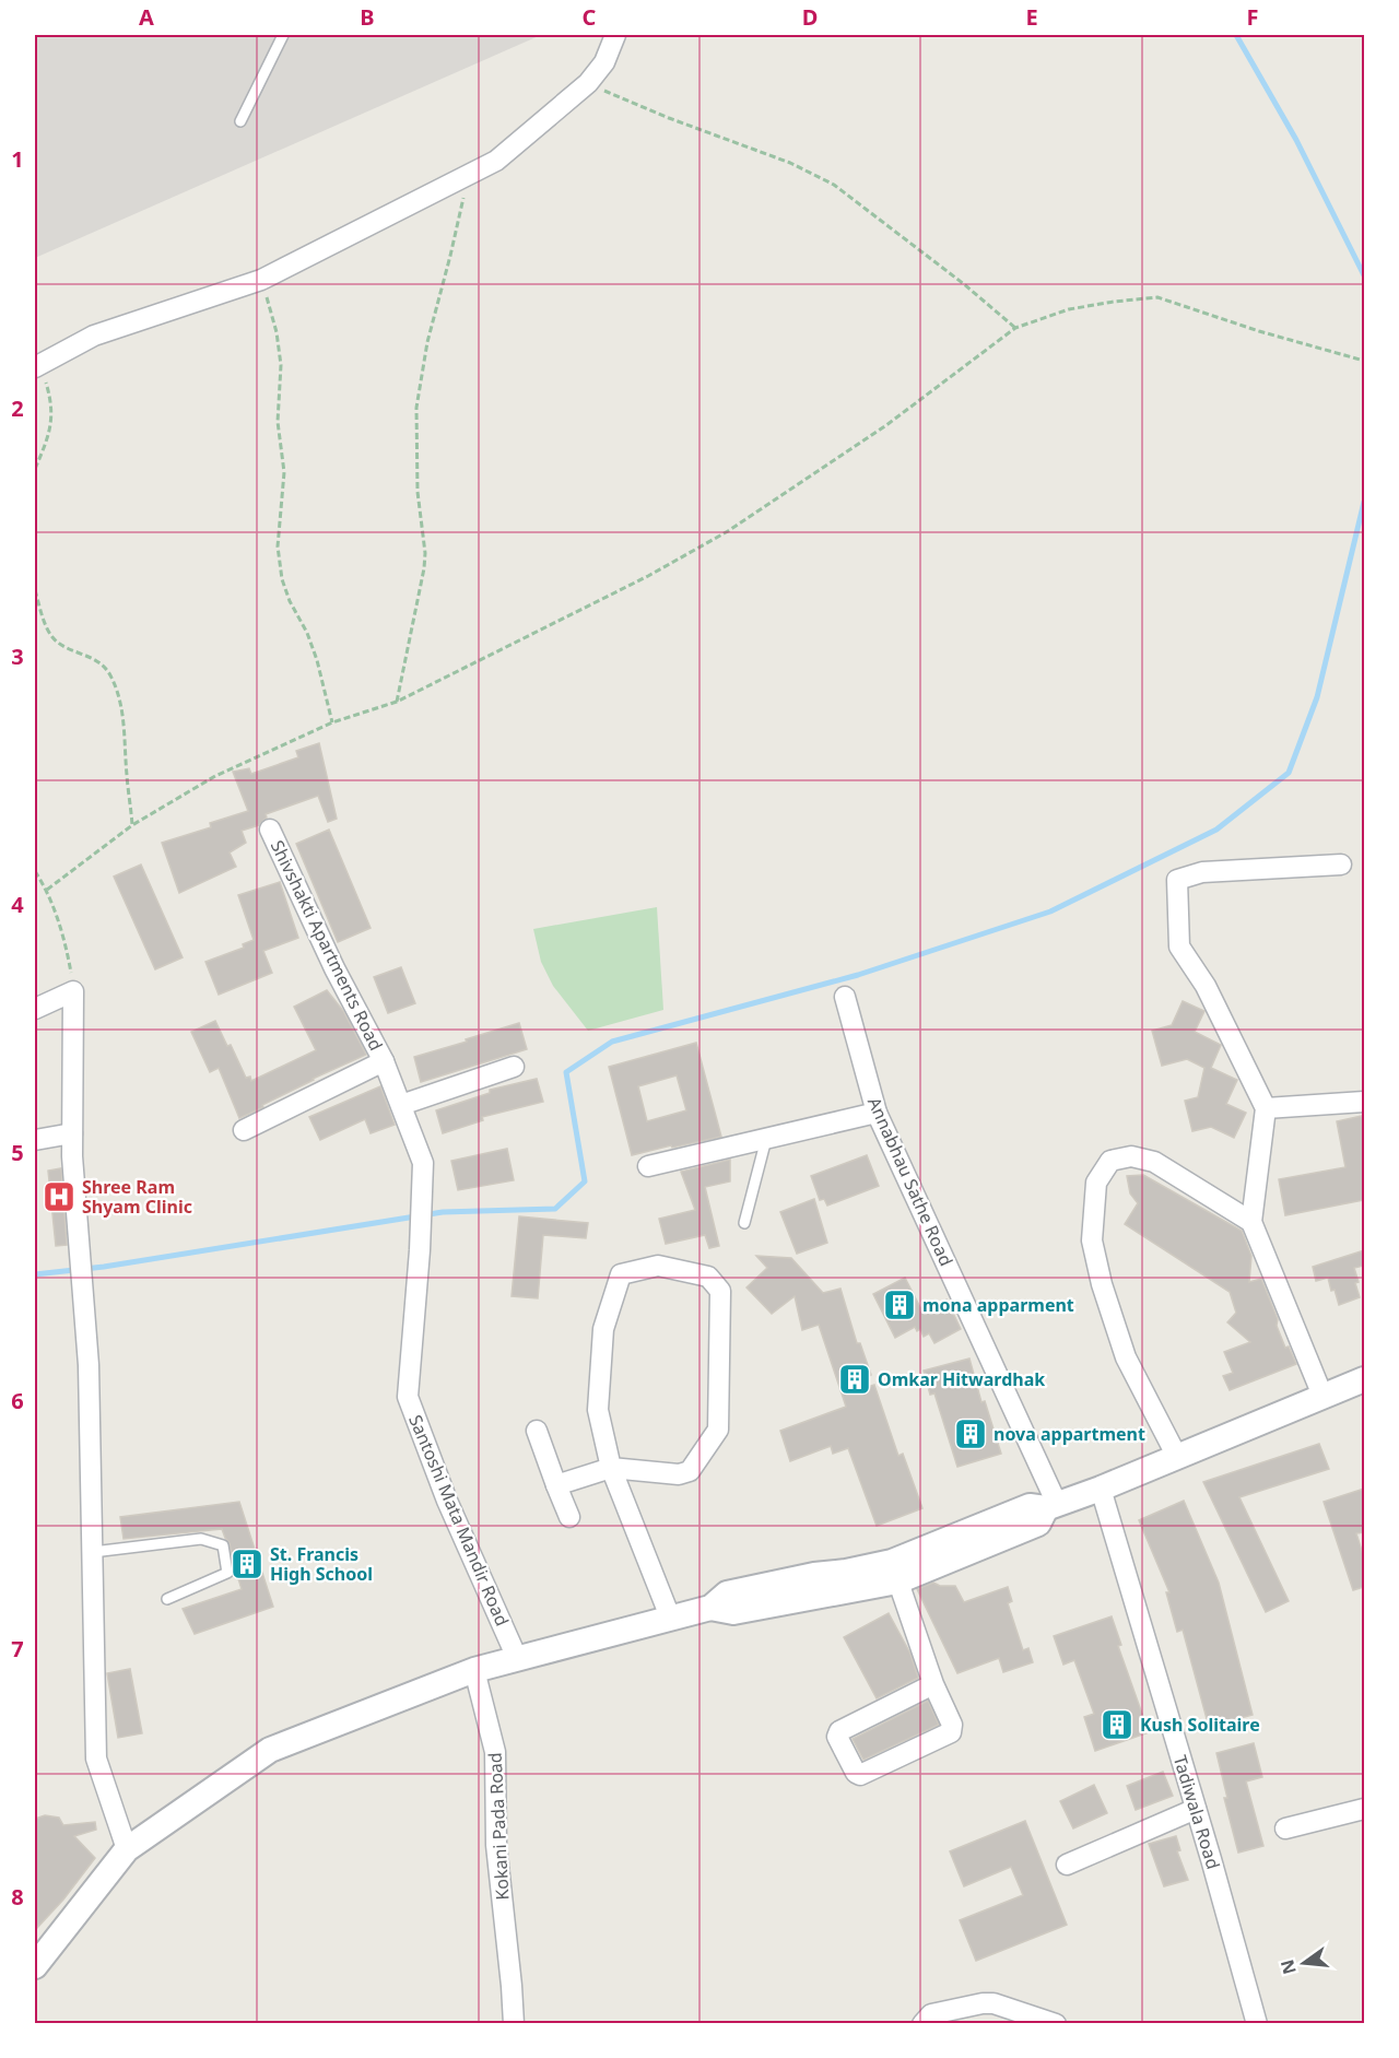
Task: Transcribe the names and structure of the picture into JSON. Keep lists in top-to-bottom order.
{
  "streets": {
    "street": [
      "Shivshakti Apartments Road",
      "Annabhau Sathe Road",
      "Santoshi Mata Mandir Road",
      "Tadiwala Road",
      "Kokani Pada Road"
    ]
  },
  "crossings": [
    ["Shivshakti Apartments Road", "Santoshi Mata Mandir Road"]
  ],
  "places": {
    "hospital": ["Shree Ram Shyam Clinic"],
    "building": [
      "mona apparment",
      "Omkar Hitwardhak",
      "nova appartment",
      "St. Francis High School",
      "Kush Solitaire"
    ]
  },
  "north": "left",
  "grid": {
    "columns": [
      "A",
      "B",
      "C",
      "D",
      "E",
      "F"
    ],
    "rows": [
      "1",
      "2",
      "3",
      "4",
      "5",
      "6",
      "7",
      "8"
    ]
  }
}
